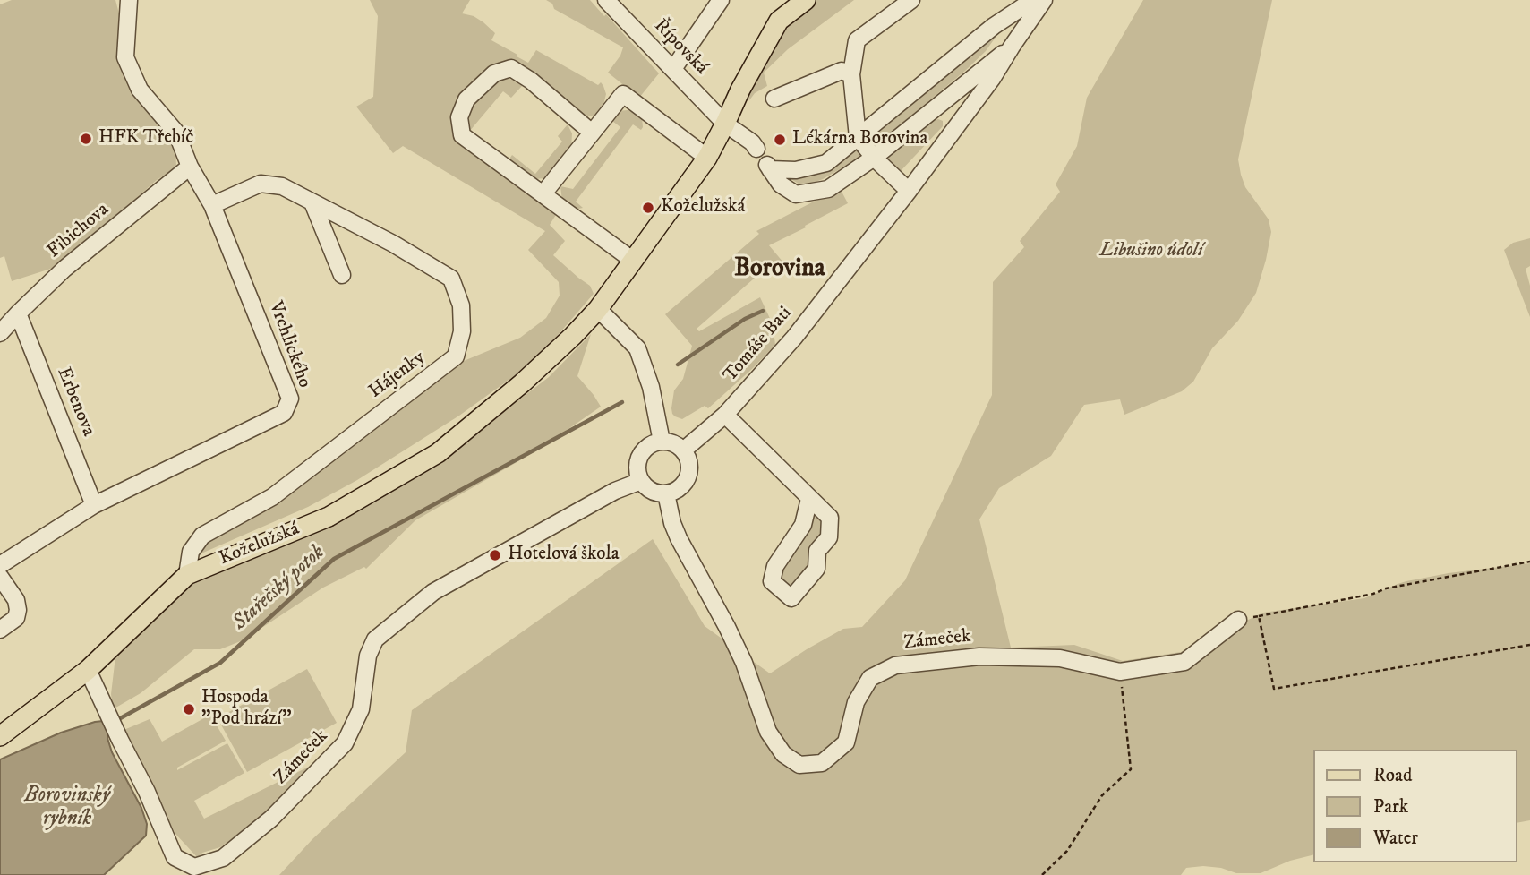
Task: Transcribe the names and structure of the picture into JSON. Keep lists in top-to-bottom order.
{
  "streets": {
    "main road": ["Koželužská"],
    "street": [
      "Řípovská",
      "Fibichova",
      "Vrchlického",
      "Tomáše Bati",
      "Hájenky",
      "Erbenova",
      "Zámeček"
    ]
  },
  "crossings": [
    ["Řípovská", "Koželužská"],
    ["Fibichova", "Vrchlického"],
    ["Fibichova", "Erbenova"],
    ["Vrchlického", "Hájenky"],
    ["Vrchlického", "Erbenova"],
    ["Tomáše Bati", "Zámeček"],
    ["Hájenky", "Koželužská"],
    ["Koželužská", "Zámeček"]
  ],
  "districts": ["Borovina"],
  "water": ["Stařečský potok", "Borovinský rybník"],
  "parks": ["Libušino údolí"],
  "places": [
    "HFK Třebíč",
    "Lékárna Borovina",
    "Koželužská",
    "Hotelová škola",
    "Hospoda \"Pod hrází\""
  ],
  "legend": ["Road", "Park", "Water"]
}
